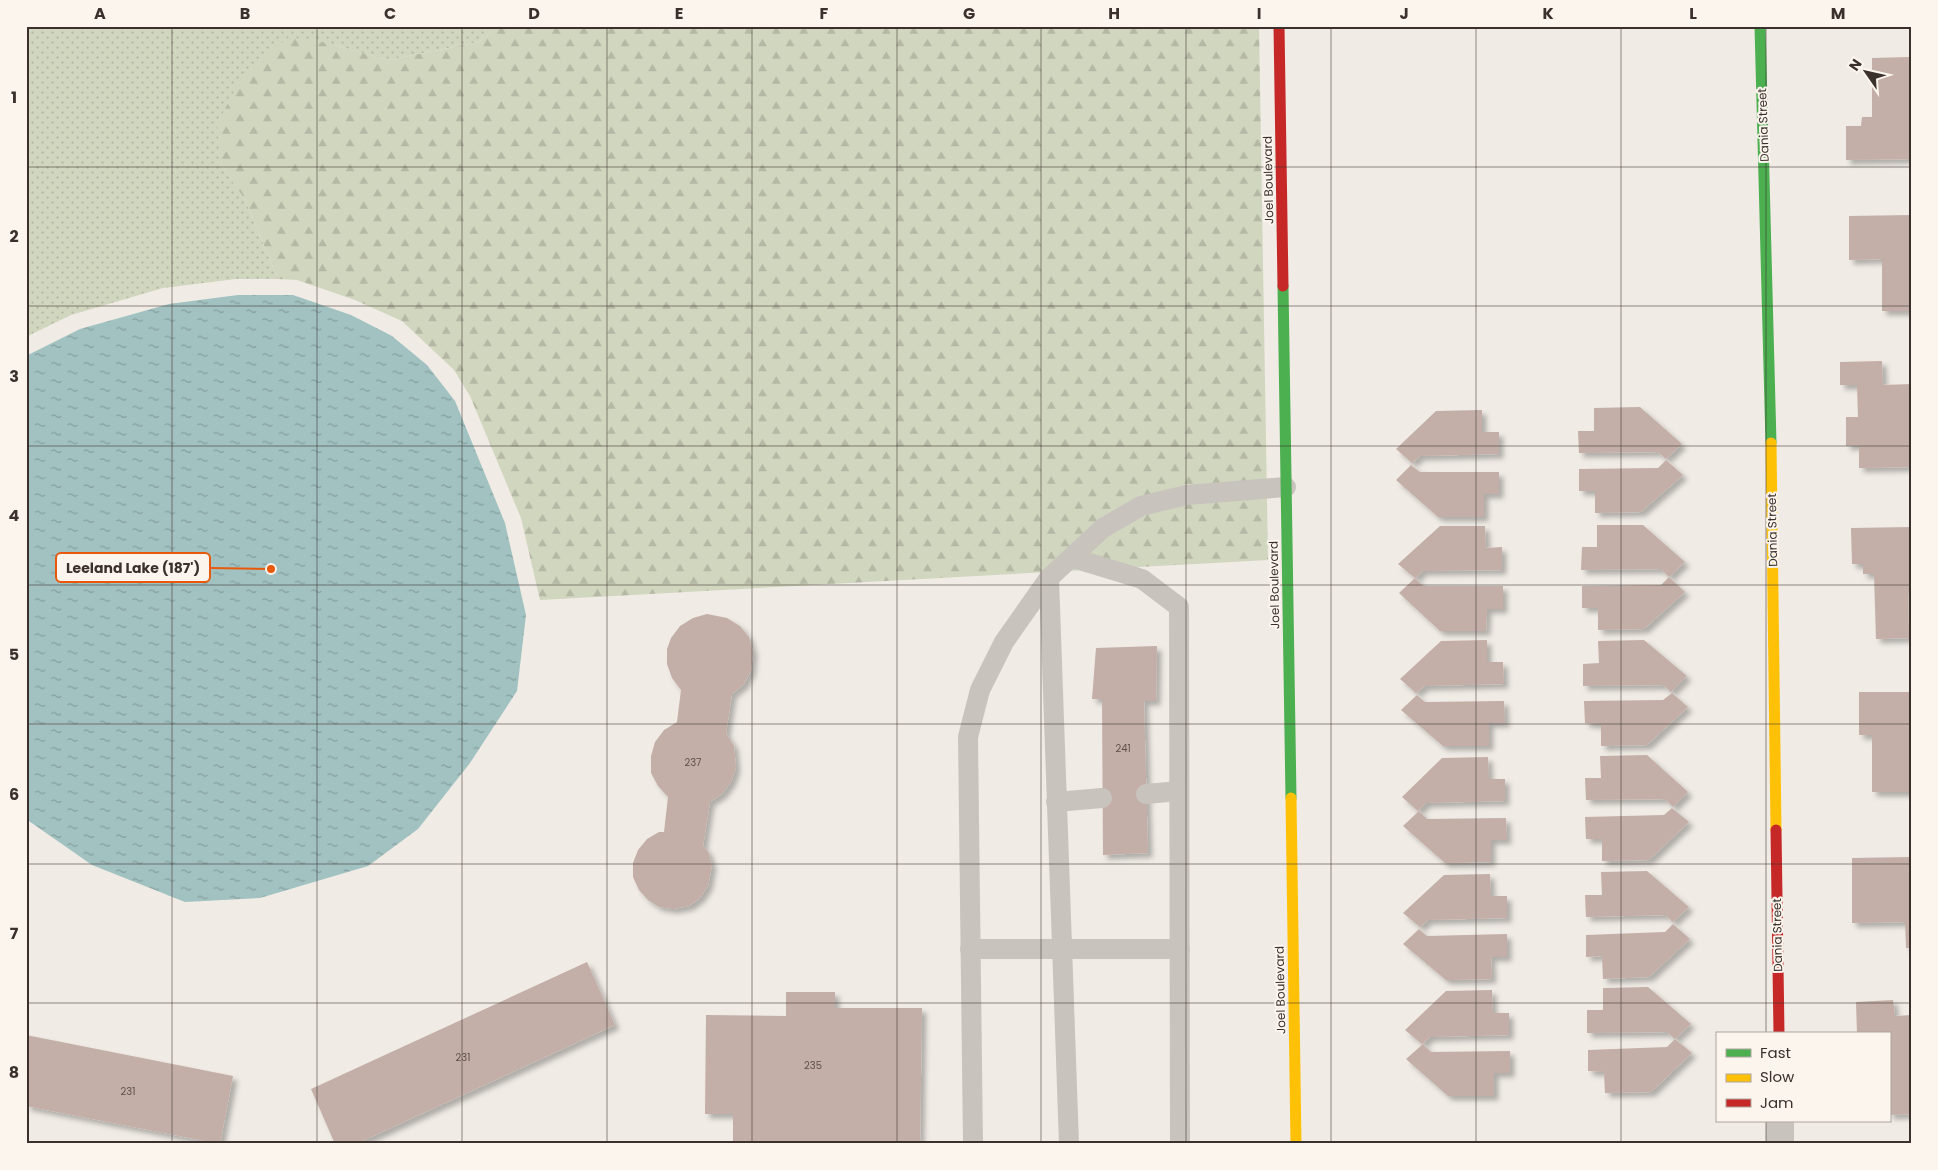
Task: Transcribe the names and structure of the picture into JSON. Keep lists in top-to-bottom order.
{
  "streets": {
    "main road": ["Dania Street", "Joel Boulevard"]
  },
  "places": ["Leeland Lake (187')"],
  "house_numbers": [
    "241",
    "237",
    "231",
    "235",
    "231"
  ],
  "legend": ["Fast", "Slow", "Jam"],
  "north": "top left",
  "grid": {
    "columns": [
      "A",
      "B",
      "C",
      "D",
      "E",
      "F",
      "G",
      "H",
      "I",
      "J",
      "K",
      "L",
      "M"
    ],
    "rows": [
      "1",
      "2",
      "3",
      "4",
      "5",
      "6",
      "7",
      "8"
    ]
  }
}
